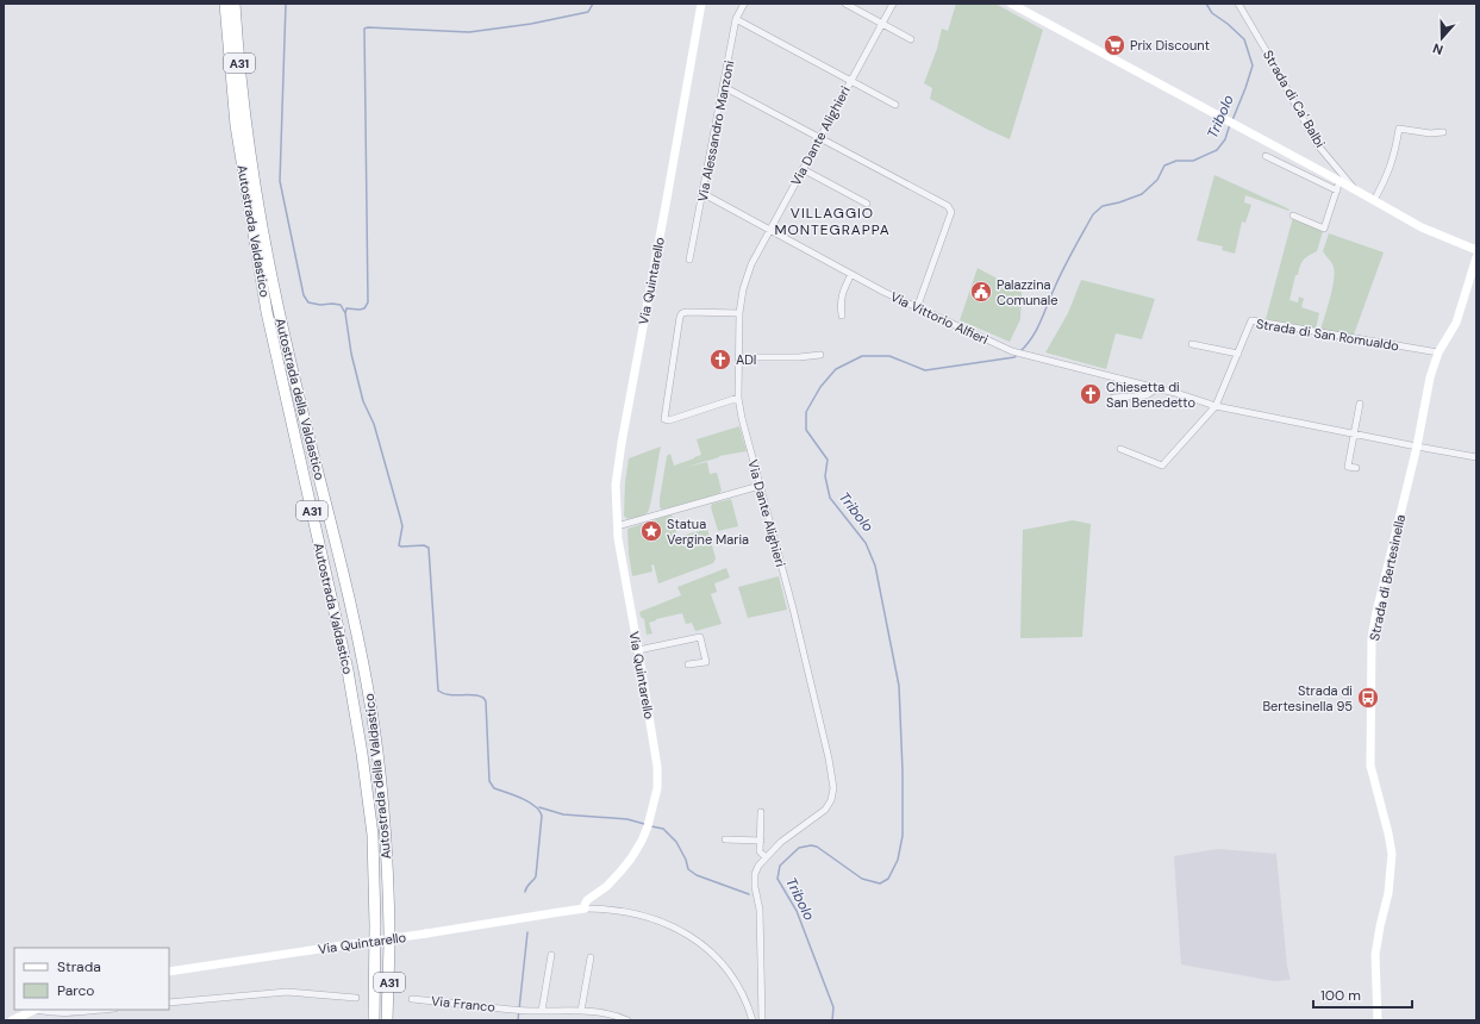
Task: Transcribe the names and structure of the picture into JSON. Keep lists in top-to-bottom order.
{
  "streets": {
    "highway": ["A31", "Autostrada Valdastico", "Autostrada della Valdastico"],
    "street": [
      "Strada di Ca' Balbi",
      "Via Alessandro Manzoni",
      "Via Dante Alighieri",
      "Via Quintarello",
      "Via Vittorio Alfieri",
      "Strada di San Romualdo",
      "Strada di Bertesinella",
      "Via Franco"
    ]
  },
  "crossings": [
    ["Via Alessandro Manzoni", "Via Vittorio Alfieri"],
    ["Via Dante Alighieri", "Via Vittorio Alfieri"],
    ["Via Vittorio Alfieri", "Strada di San Romualdo"],
    ["Via Vittorio Alfieri", "Strada di Bertesinella"],
    ["Strada di San Romualdo", "Strada di Bertesinella"]
  ],
  "districts": ["VILLAGGIO MONTEGRAPPA"],
  "water": ["Tribolo"],
  "places": {
    "supermarket": ["Prix Discount"],
    "public building": ["Palazzina Comunale"],
    "church": ["ADI", "Chiesetta di San Benedetto"],
    "place": ["Statua Vergine Maria"],
    "bus stop": ["Strada di Bertesinella 95"]
  },
  "legend": ["Strada", "Parco"],
  "scale_bar": "100 m",
  "north": "bottom"
}
